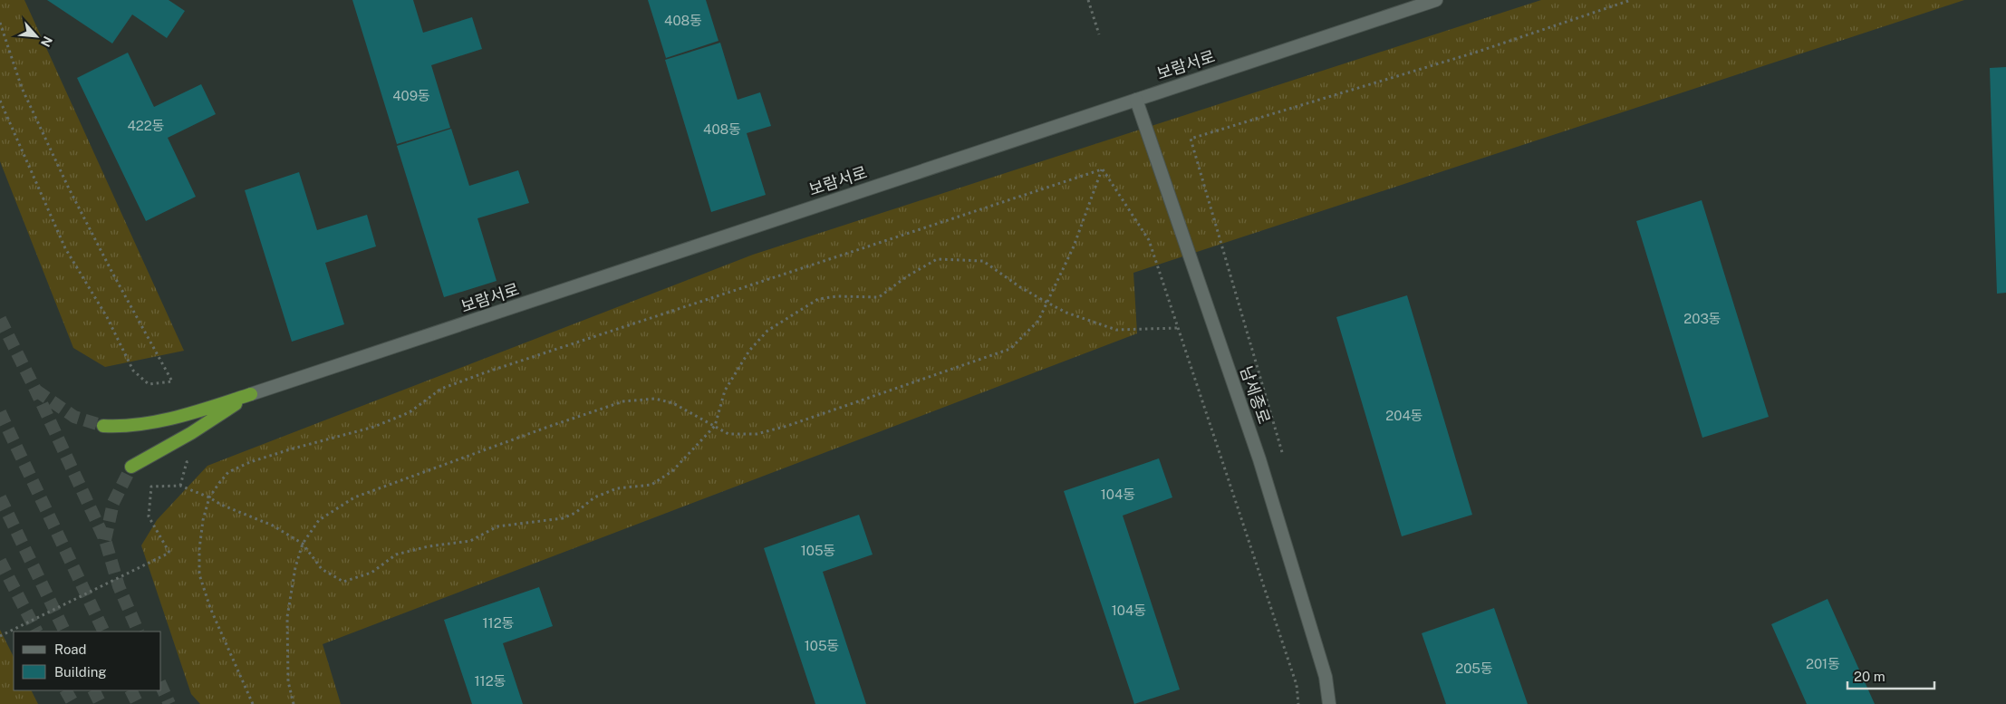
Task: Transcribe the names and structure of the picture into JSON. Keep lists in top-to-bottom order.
{
  "streets": {
    "street": ["보람서로", "남세종로"]
  },
  "crossings": [
    ["보람서로", "남세종로"]
  ],
  "house_numbers": [
    "408동",
    "409동",
    "422동",
    "408동",
    "203동",
    "204동",
    "104동",
    "105동",
    "104동",
    "112동",
    "105동",
    "201동",
    "205동",
    "112동"
  ],
  "legend": ["Road", "Building"],
  "scale_bar": "20 m",
  "north": "bottom right"
}
